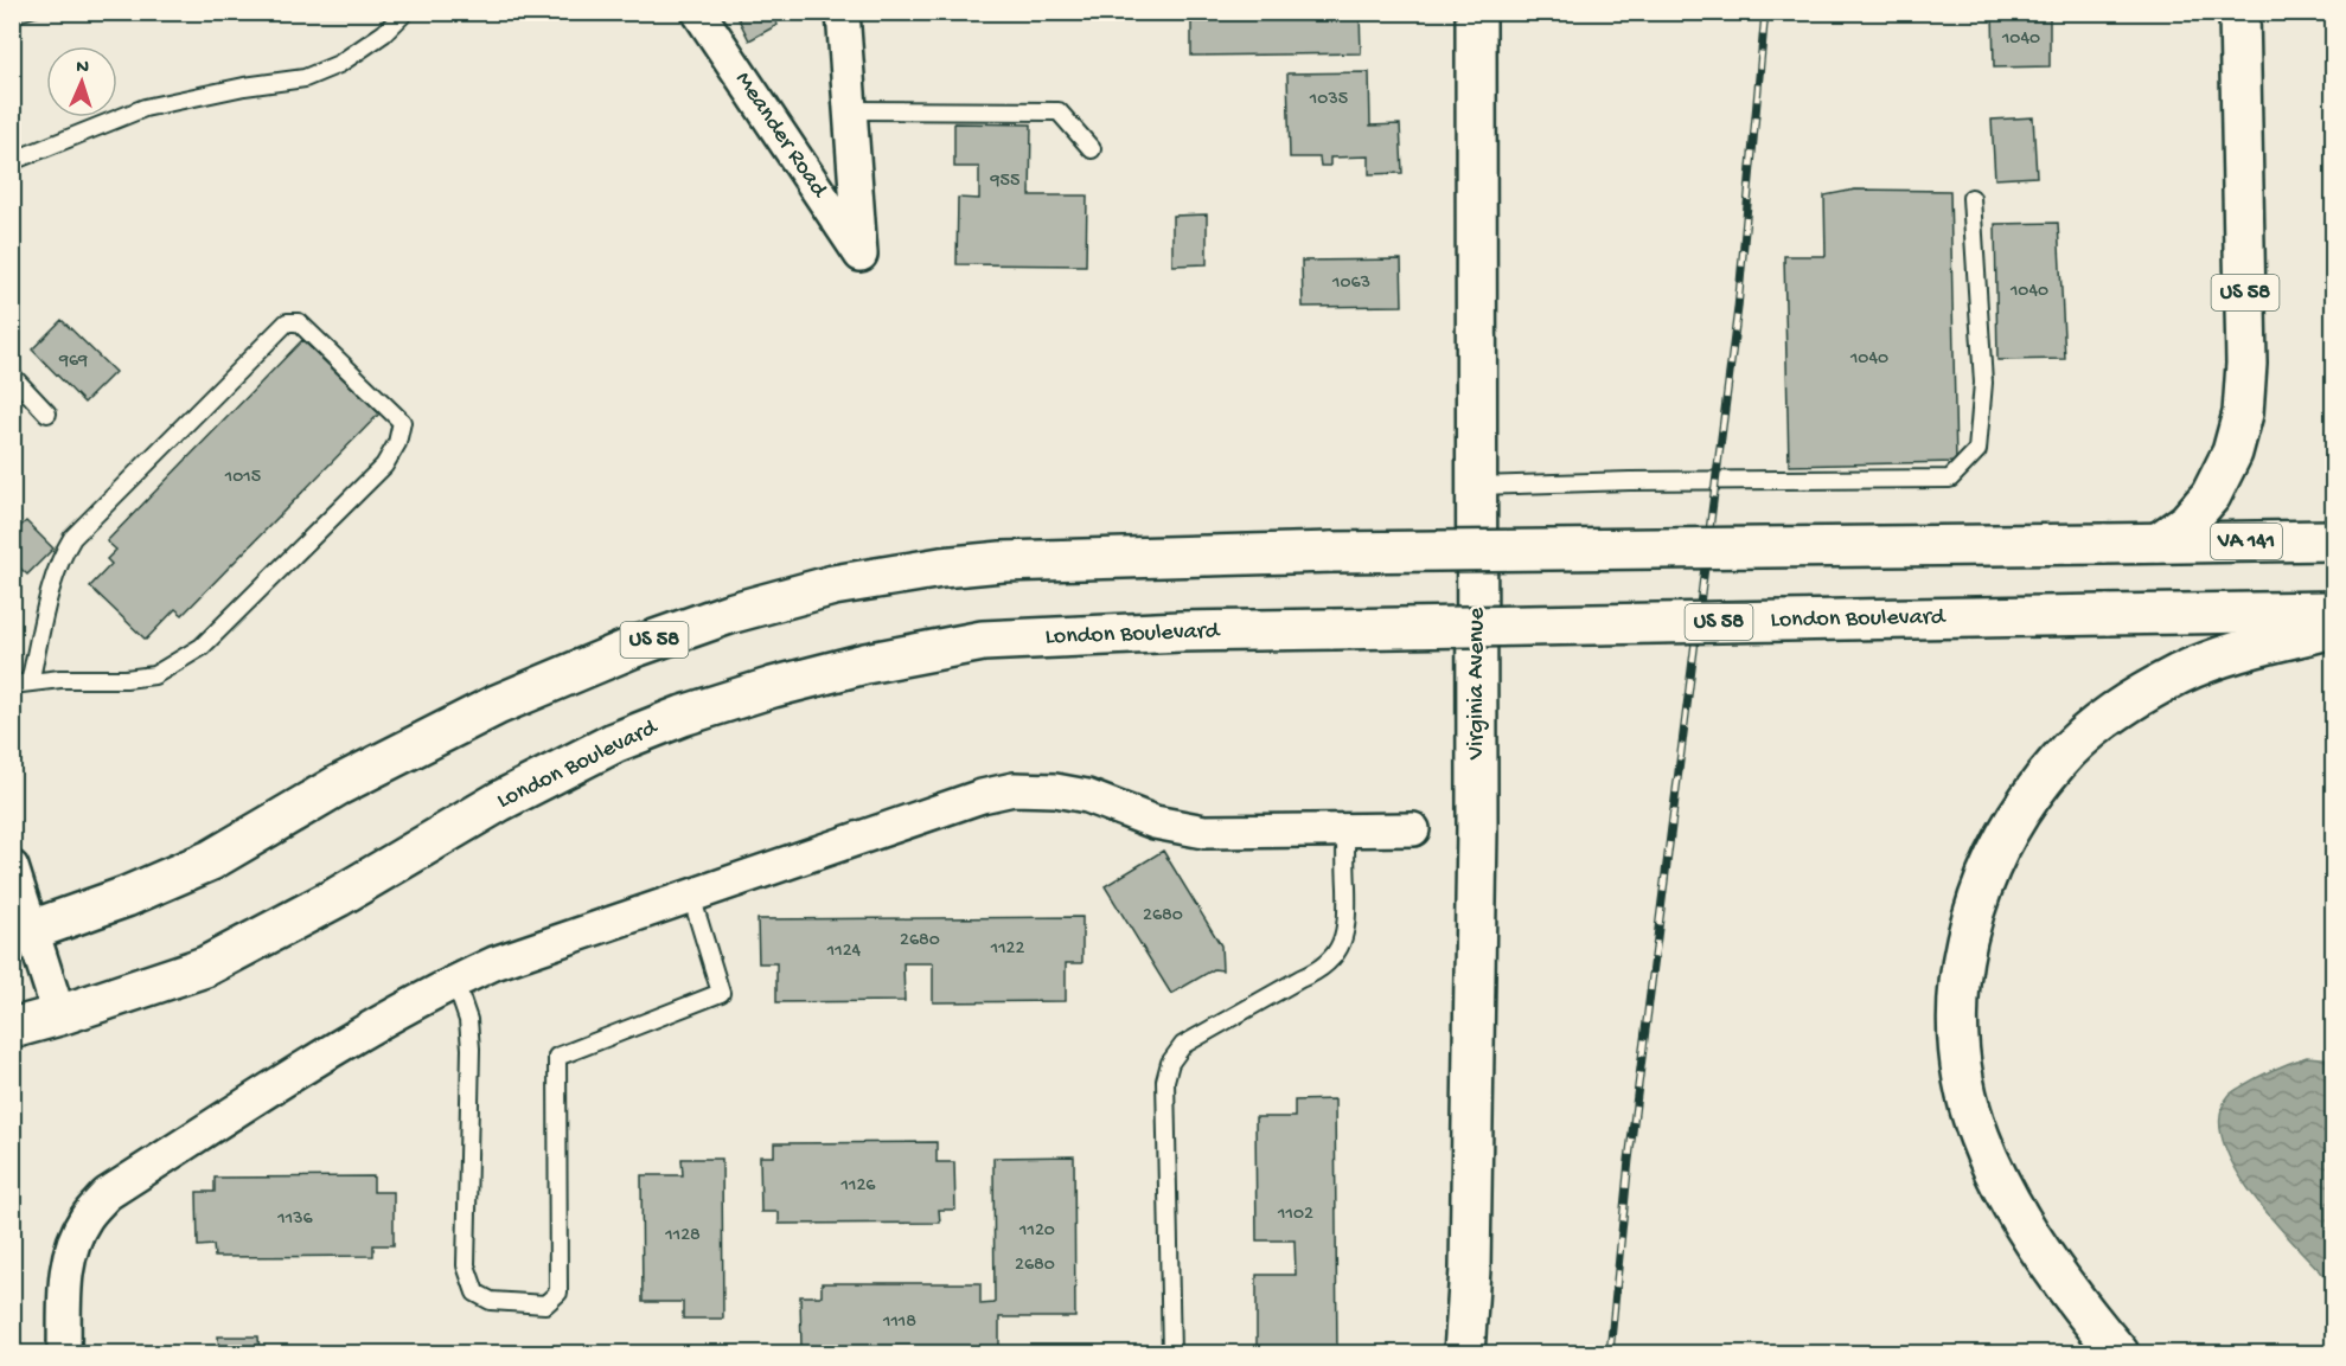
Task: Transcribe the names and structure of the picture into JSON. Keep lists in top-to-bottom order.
{
  "streets": {
    "main road": [
      "US 58",
      "VA 141",
      "London Boulevard",
      "Virginia Avenue"
    ],
    "street": ["Meander Road"]
  },
  "crossings": [
    ["US 58", "VA 141"]
  ],
  "house_numbers": [
    "1040",
    "1035",
    "955",
    "1063",
    "1040",
    "1040",
    "969",
    "1015",
    "2680",
    "2680",
    "1122",
    "1124",
    "1126",
    "1102",
    "1136",
    "1120",
    "1128",
    "2680",
    "1118"
  ],
  "north": "top"
}
